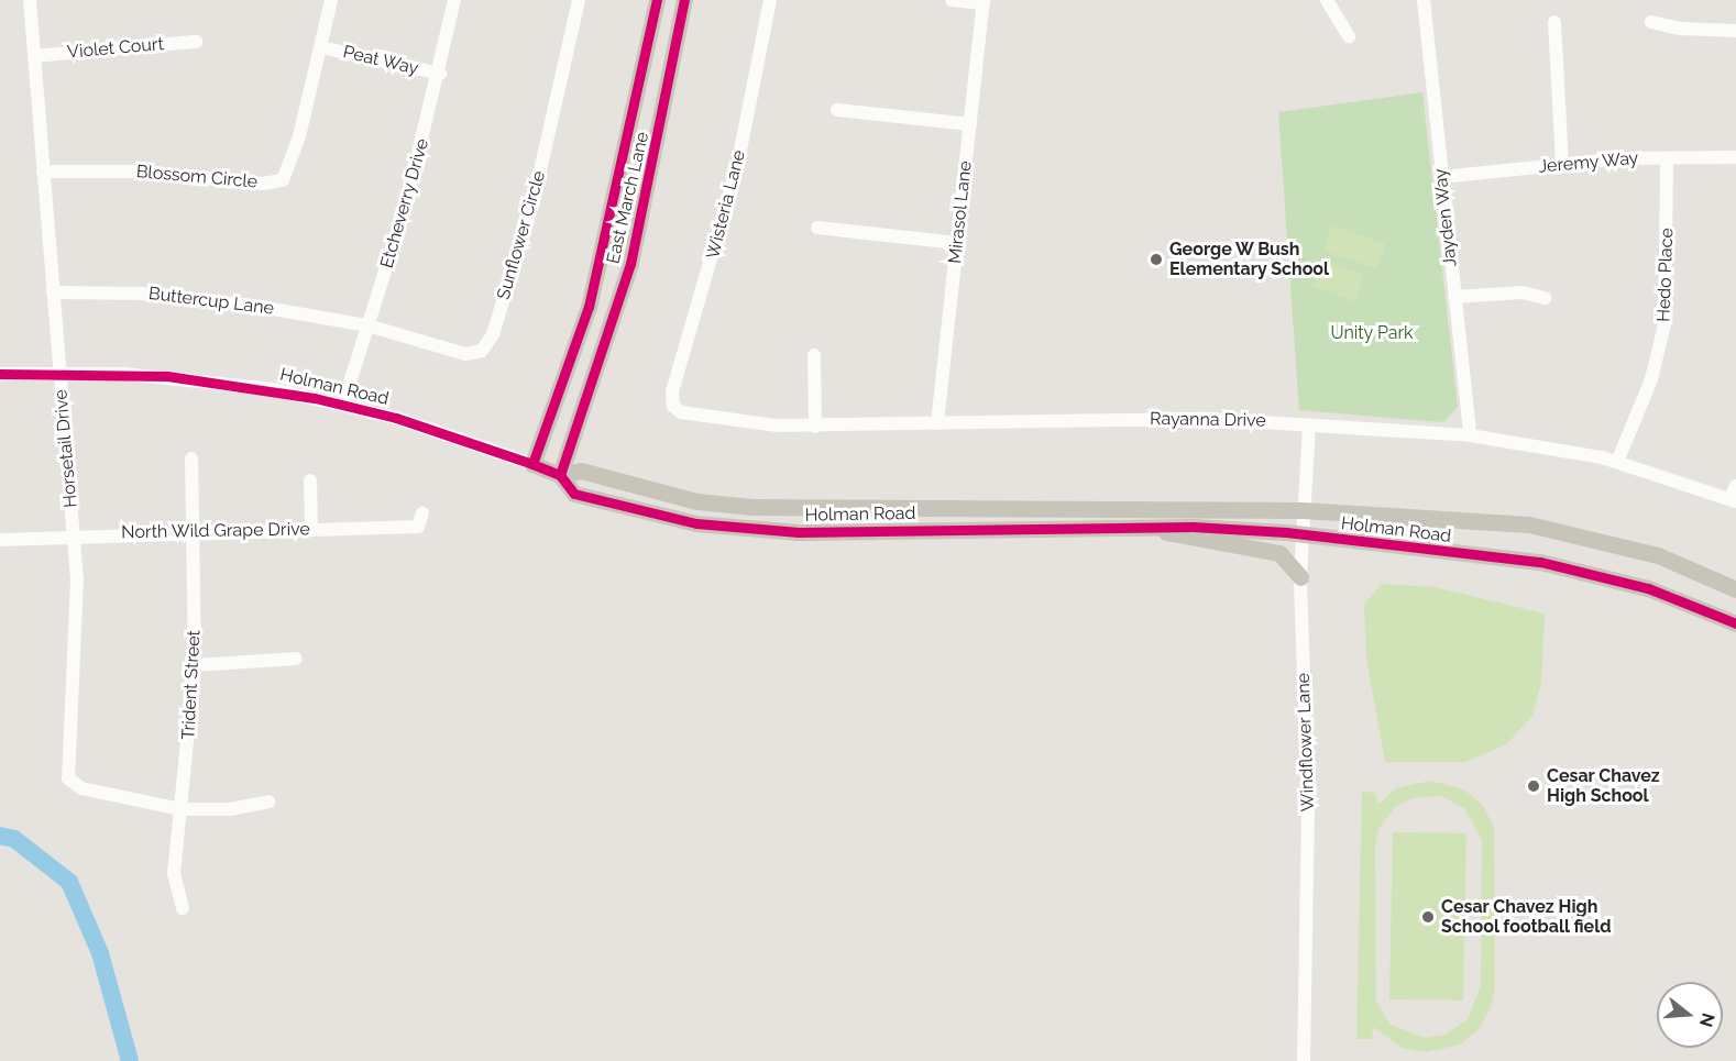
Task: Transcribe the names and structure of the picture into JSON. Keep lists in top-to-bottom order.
{
  "streets": {
    "main road": ["East March Lane", "Holman Road"],
    "street": [
      "Violet Court",
      "Peat Way",
      "Jeremy Way",
      "Blossom Circle",
      "Etcheverry Drive",
      "Wisteria Lane",
      "Mirasol Lane",
      "Jayden Way",
      "Sunflower Circle",
      "Hedo Place",
      "Buttercup Lane",
      "Rayanna Drive",
      "Horsetail Drive",
      "North Wild Grape Drive",
      "Trident Street",
      "Windflower Lane"
    ]
  },
  "crossings": [
    ["Violet Court", "Horsetail Drive"],
    ["Peat Way", "Blossom Circle"],
    ["Peat Way", "Etcheverry Drive"],
    ["Jeremy Way", "Jayden Way"],
    ["Jeremy Way", "Hedo Place"],
    ["Blossom Circle", "Horsetail Drive"],
    ["East March Lane", "Holman Road"],
    ["Etcheverry Drive", "Sunflower Circle"],
    ["Etcheverry Drive", "Buttercup Lane"],
    ["Etcheverry Drive", "Holman Road"],
    ["Wisteria Lane", "Rayanna Drive"],
    ["Mirasol Lane", "Rayanna Drive"],
    ["Jayden Way", "Rayanna Drive"],
    ["Sunflower Circle", "Buttercup Lane"],
    ["Hedo Place", "Rayanna Drive"],
    ["Buttercup Lane", "Horsetail Drive"],
    ["Holman Road", "Horsetail Drive"],
    ["Holman Road", "Windflower Lane"],
    ["Rayanna Drive", "Windflower Lane"],
    ["Horsetail Drive", "North Wild Grape Drive"],
    ["Horsetail Drive", "Trident Street"],
    ["North Wild Grape Drive", "Trident Street"]
  ],
  "parks": ["Unity Park"],
  "places": ["George W Bush Elementary School", "Cesar Chavez High School", "Cesar Chavez High School football field"],
  "north": "right"
}
